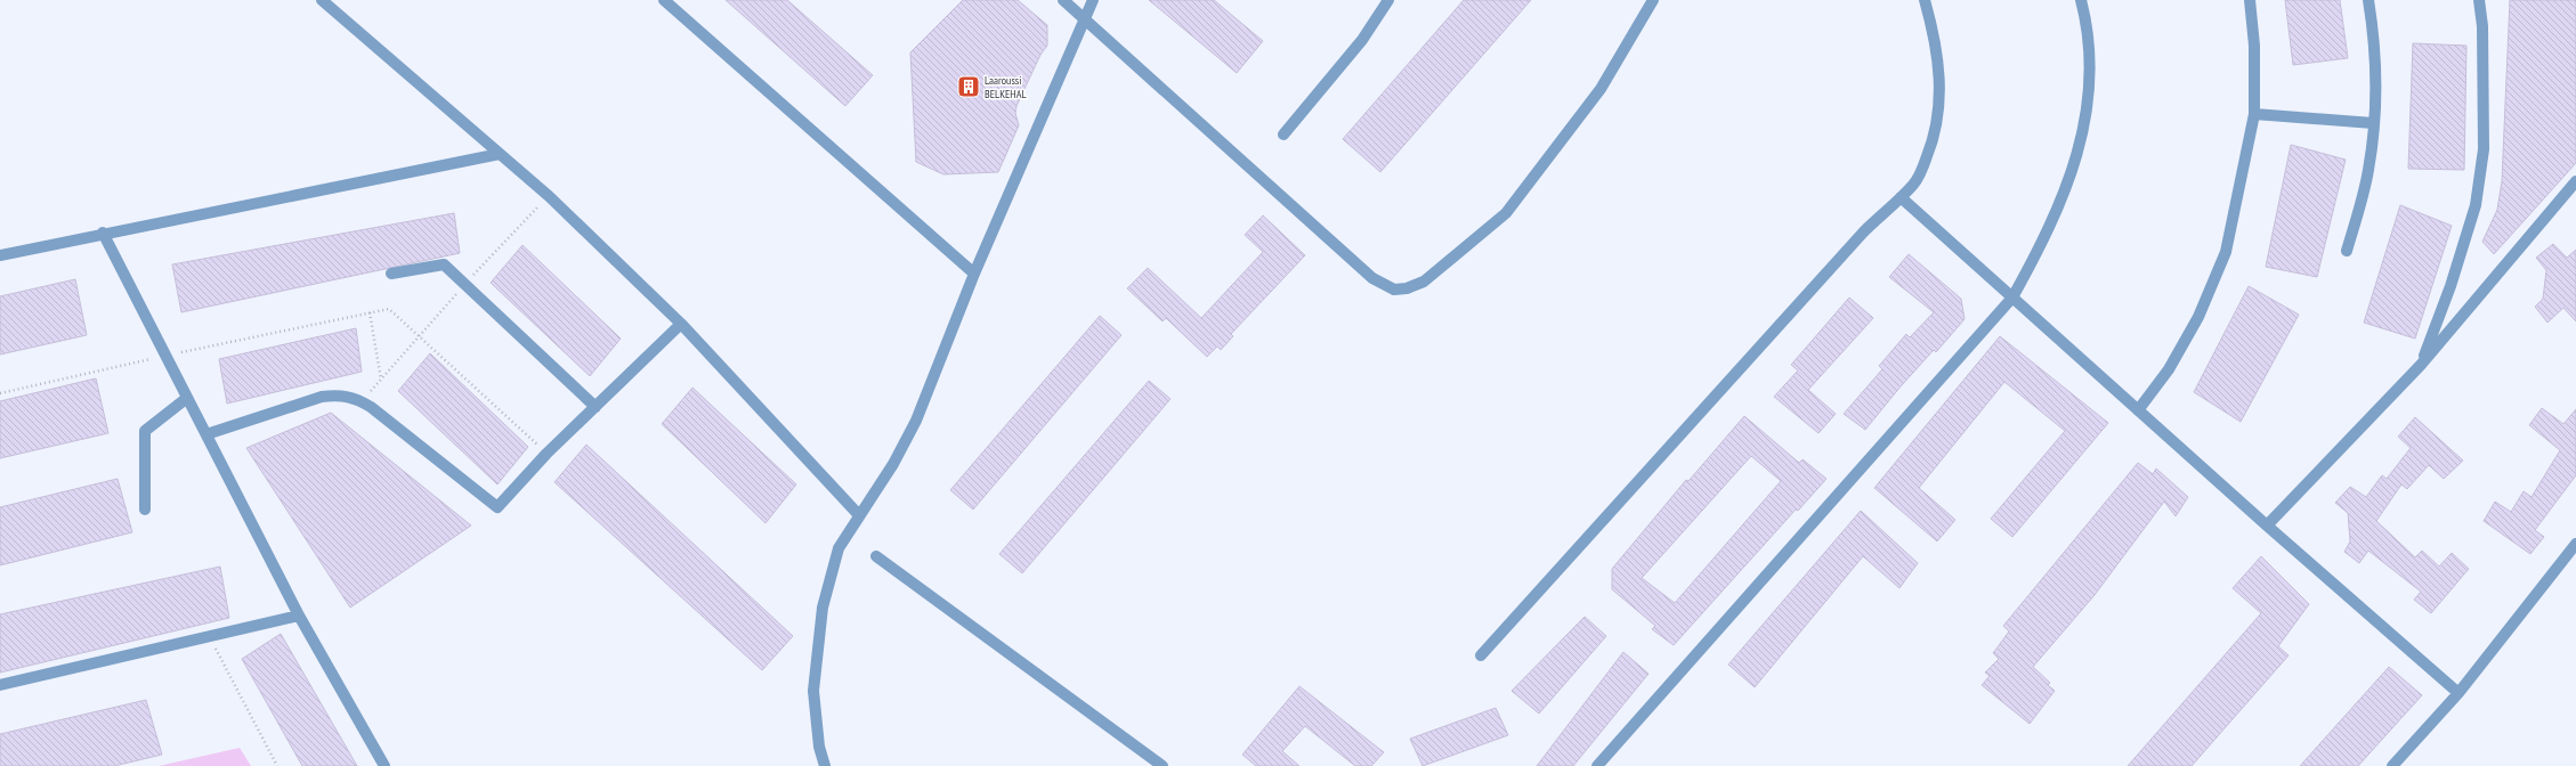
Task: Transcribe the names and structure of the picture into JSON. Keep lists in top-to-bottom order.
{
  "places": {
    "building": ["Laaroussi BELKEHAL"]
  }
}
